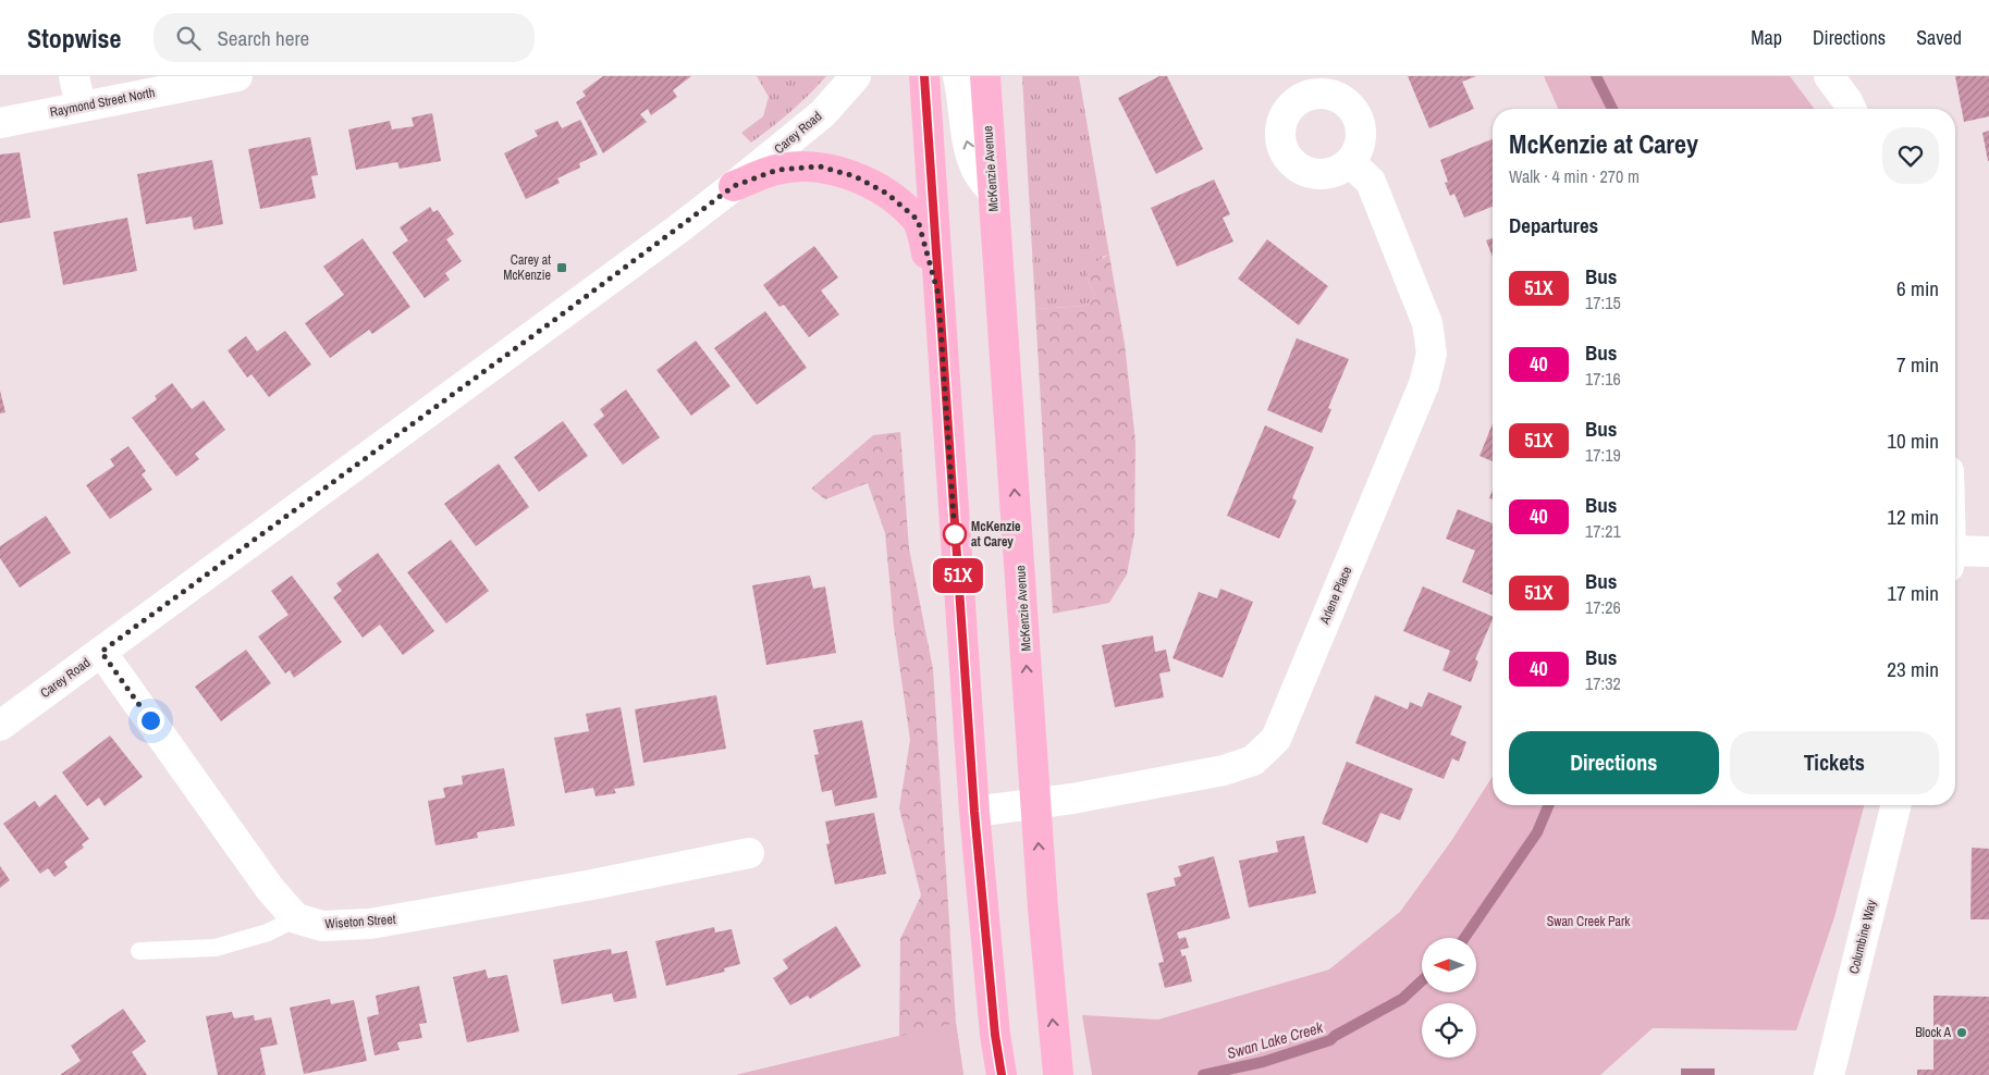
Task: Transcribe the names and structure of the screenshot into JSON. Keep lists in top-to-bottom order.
{
  "streets": {
    "main road": ["McKenzie Avenue"],
    "street": [
      "Raymond Street North",
      "Carey Road",
      "Arlene Place",
      "Wiseton Street",
      "Columbine Way"
    ]
  },
  "crossings": [
    ["McKenzie Avenue", "Arlene Place"]
  ],
  "water": ["Swan Lake Creek"],
  "parks": ["Swan Creek Park"],
  "places": {
    "transit": ["Carey at McKenzie"],
    "other": ["McKenzie at Carey", "Block A"]
  },
  "lines": ["bus line 51X"],
  "north": "left",
  "page": {
    "header": "Stopwise",
    "search": "Search here",
    "nav": ["Map", "Directions", "Saved"],
    "on_map": "51X",
    "heading": [
      ["McKenzie at Carey", "Walk · 4 min · 270 m"],
      "Departures"
    ],
    "list": [
      {
        "mark": "51X",
        "name": "Bus",
        "note": "17:15",
        "value": "6 min"
      },
      {
        "mark": "40",
        "name": "Bus",
        "note": "17:16",
        "value": "7 min"
      },
      {
        "mark": "51X",
        "name": "Bus",
        "note": "17:19",
        "value": "10 min"
      },
      {
        "mark": "40",
        "name": "Bus",
        "note": "17:21",
        "value": "12 min"
      },
      {
        "mark": "51X",
        "name": "Bus",
        "note": "17:26",
        "value": "17 min"
      },
      {
        "mark": "40",
        "name": "Bus",
        "note": "17:32",
        "value": "23 min"
      }
    ],
    "buttons": ["Directions", "Tickets"]
  }
}
